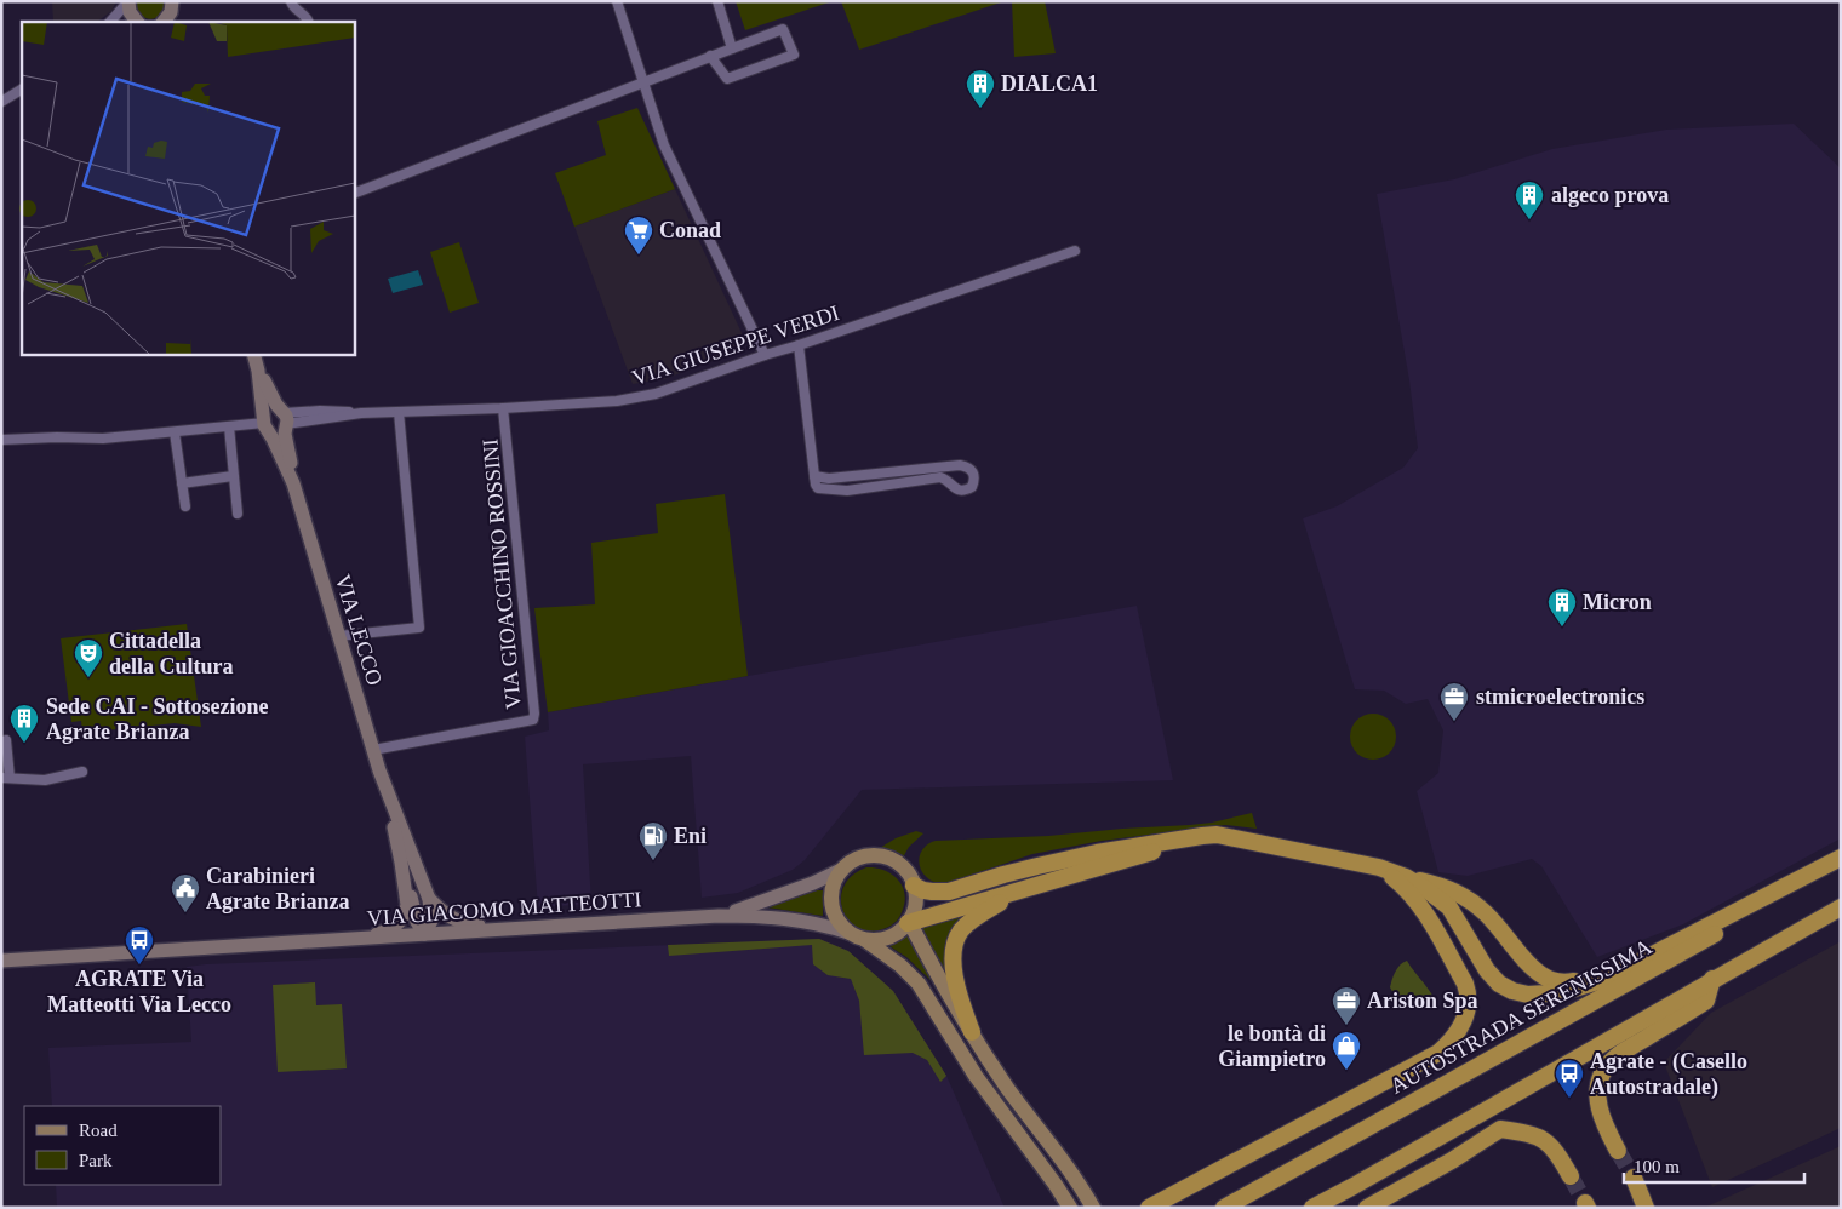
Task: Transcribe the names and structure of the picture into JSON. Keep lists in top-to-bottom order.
{
  "streets": {
    "highway": ["AUTOSTRADA SERENISSIMA"],
    "street": [
      "VIA GIUSEPPE VERDI",
      "VIA GIOACCHINO ROSSINI",
      "VIA LECCO",
      "VIA GIACOMO MATTEOTTI"
    ]
  },
  "crossings": [
    ["VIA GIUSEPPE VERDI", "VIA GIOACCHINO ROSSINI"],
    ["VIA GIUSEPPE VERDI", "VIA LECCO"],
    ["VIA GIOACCHINO ROSSINI", "VIA LECCO"],
    ["VIA LECCO", "VIA GIACOMO MATTEOTTI"]
  ],
  "places": {
    "building": [
      "DIALCA1",
      "algeco prova",
      "Micron",
      "Sede CAI - Sottosezione Agrate Brianza"
    ],
    "supermarket": ["Conad"],
    "theatre": ["Cittadella della Cultura"],
    "office": ["stmicroelectronics", "Ariston Spa"],
    "fuel station": ["Eni"],
    "public building": ["Carabinieri Agrate Brianza"],
    "bus stop": ["AGRATE Via Matteotti Via Lecco", "Agrate - (Casello Autostradale)"],
    "shop": ["le bontà di Giampietro"]
  },
  "legend": ["Road", "Park"],
  "scale_bar": "100 m"
}
